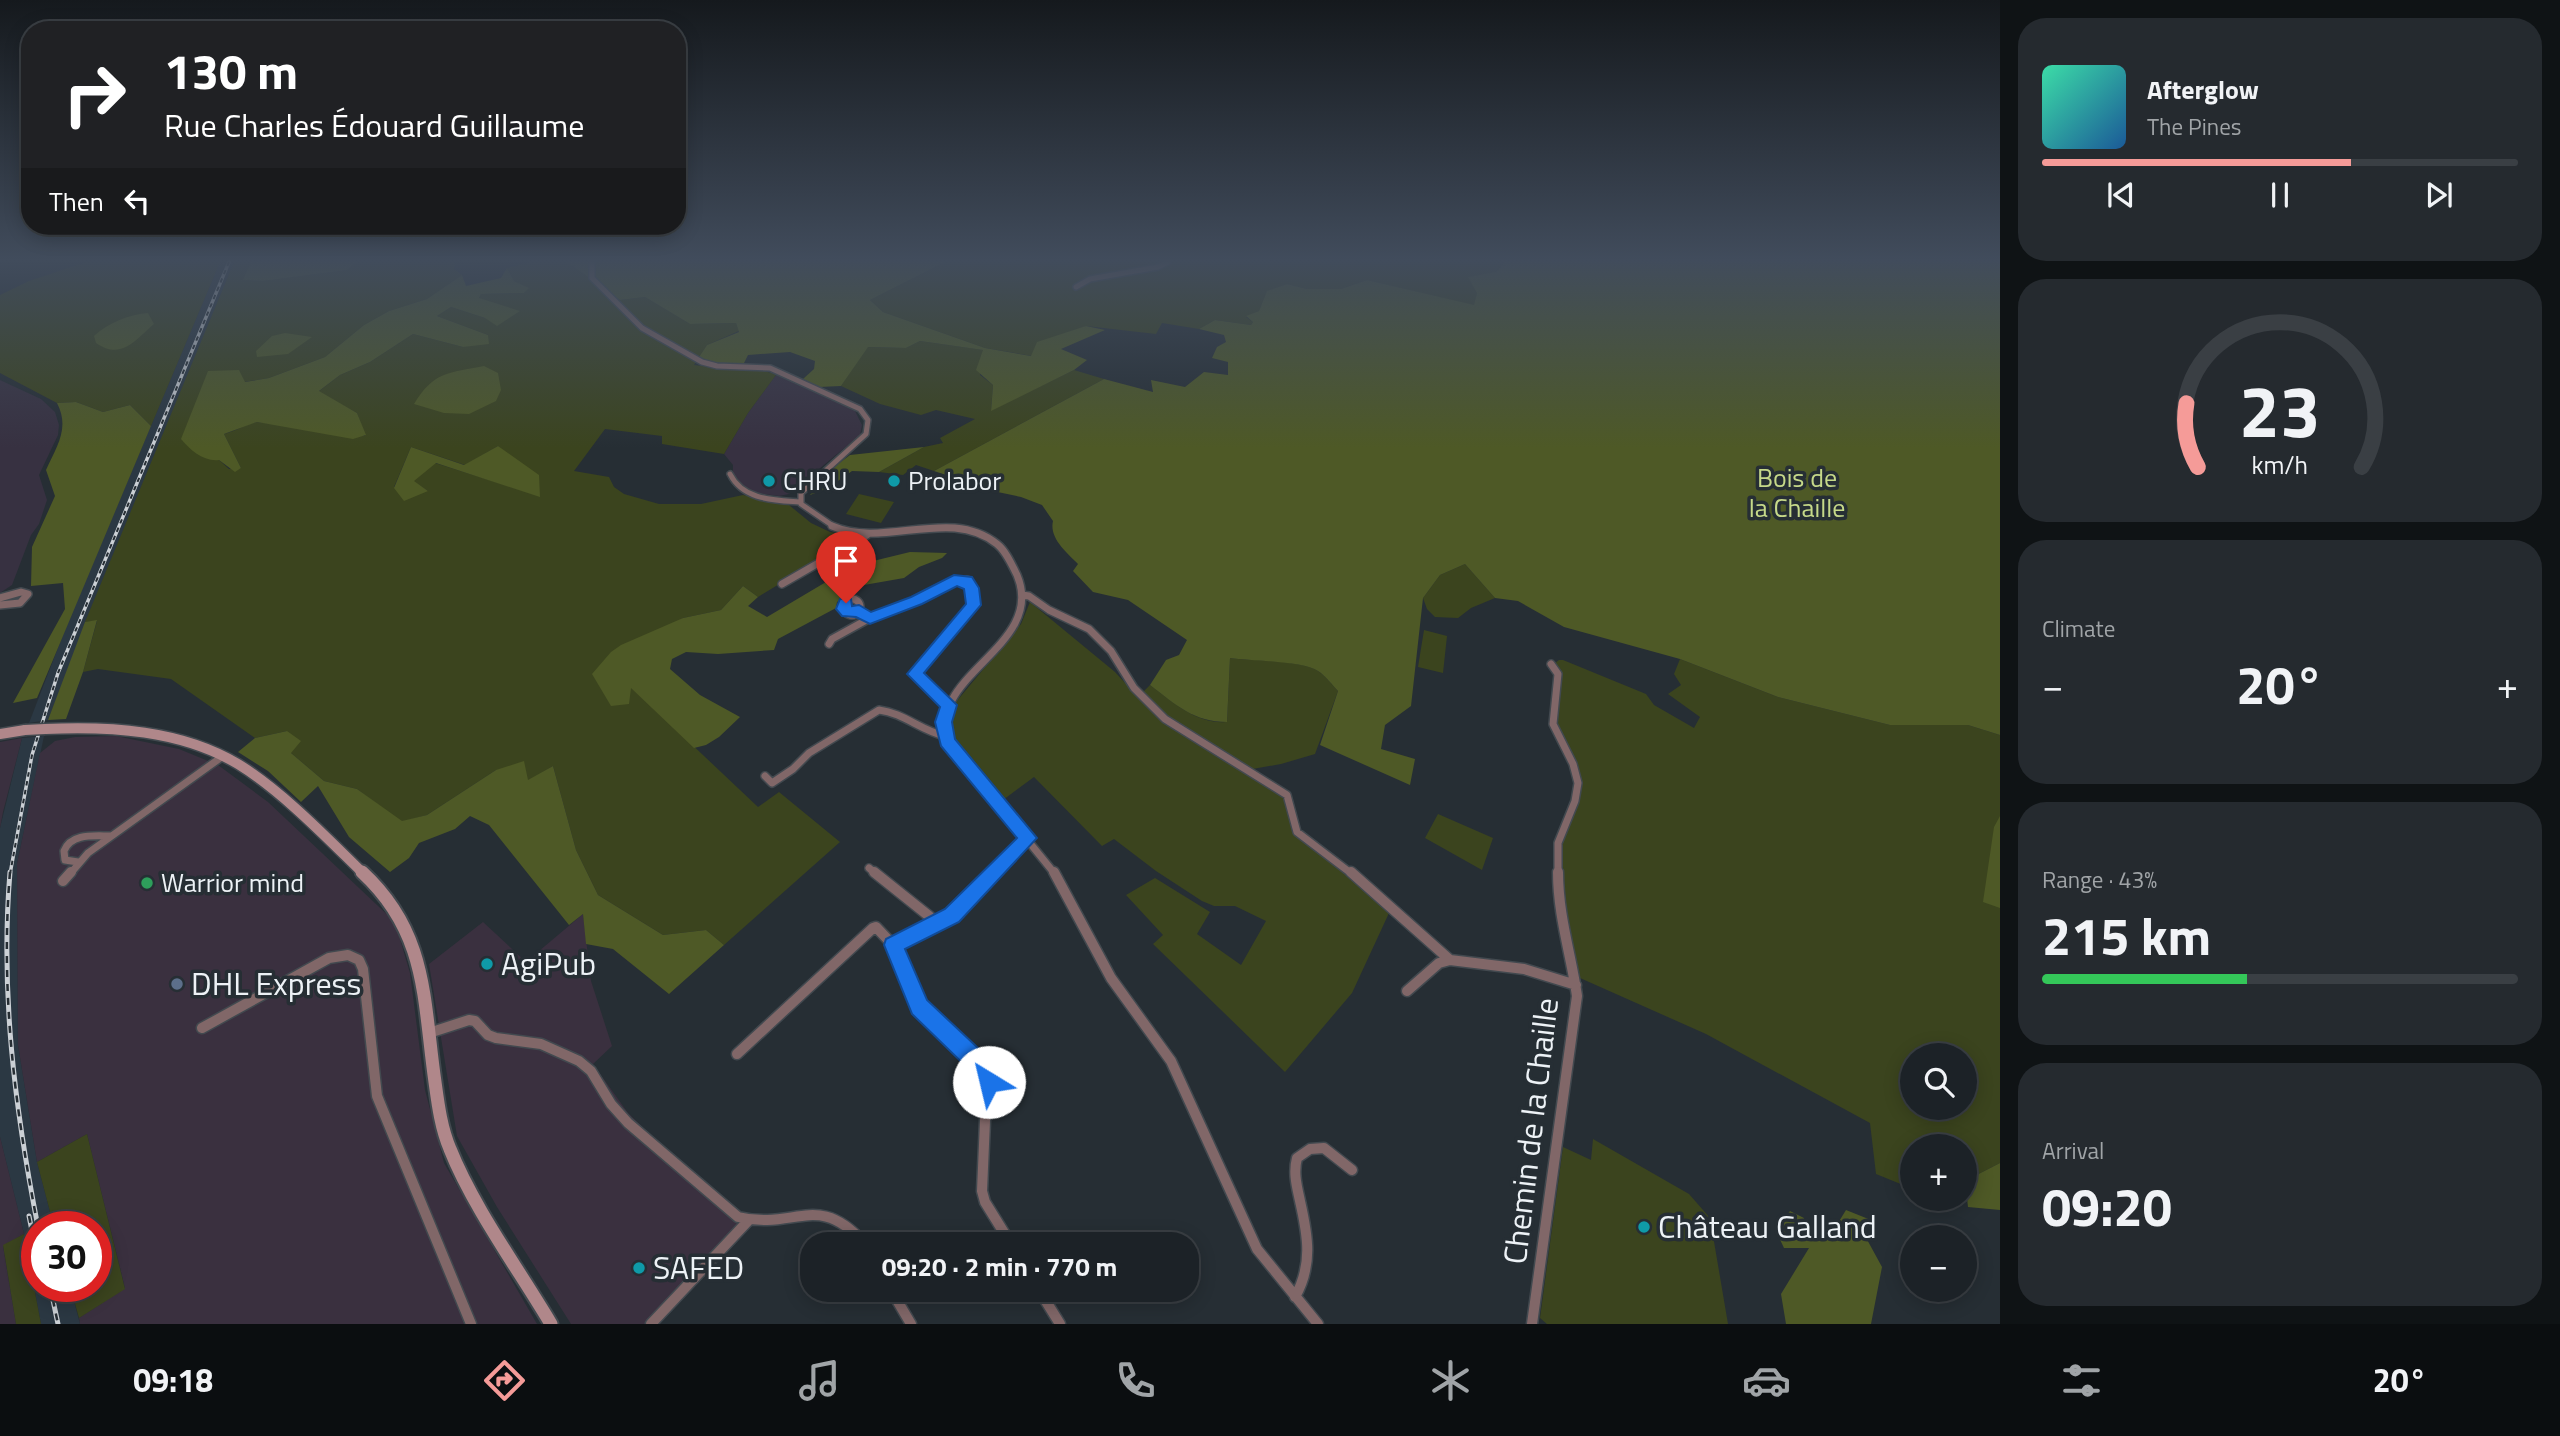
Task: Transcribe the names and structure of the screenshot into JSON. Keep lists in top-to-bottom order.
{
  "streets": {
    "street": ["Chemin de la Chaille"]
  },
  "parks": ["Bois de la Chaille"],
  "places": [
    "CHRU",
    "Prolabor",
    "Warrior mind",
    "AgiPub",
    "DHL Express",
    "Château Galland",
    "SAFED"
  ],
  "page": {
    "turn": ["130 m", "Rue Charles Édouard Guillaume"],
    "song": ["Afterglow", "The Pines"],
    "then": "Then",
    "tile": [
      "Climate",
      ["Range · 43%", "215 km"],
      ["Arrival", "09:20"]
    ],
    "heat": ["−", "20°", "+"],
    "map_buttons": ["+", "−"],
    "limit": "30",
    "trip": "09:20 · 2 min · 770 m",
    "tabs": ["09:18", "20°"],
    "gauge": ["23", "km/h"]
  }
}
